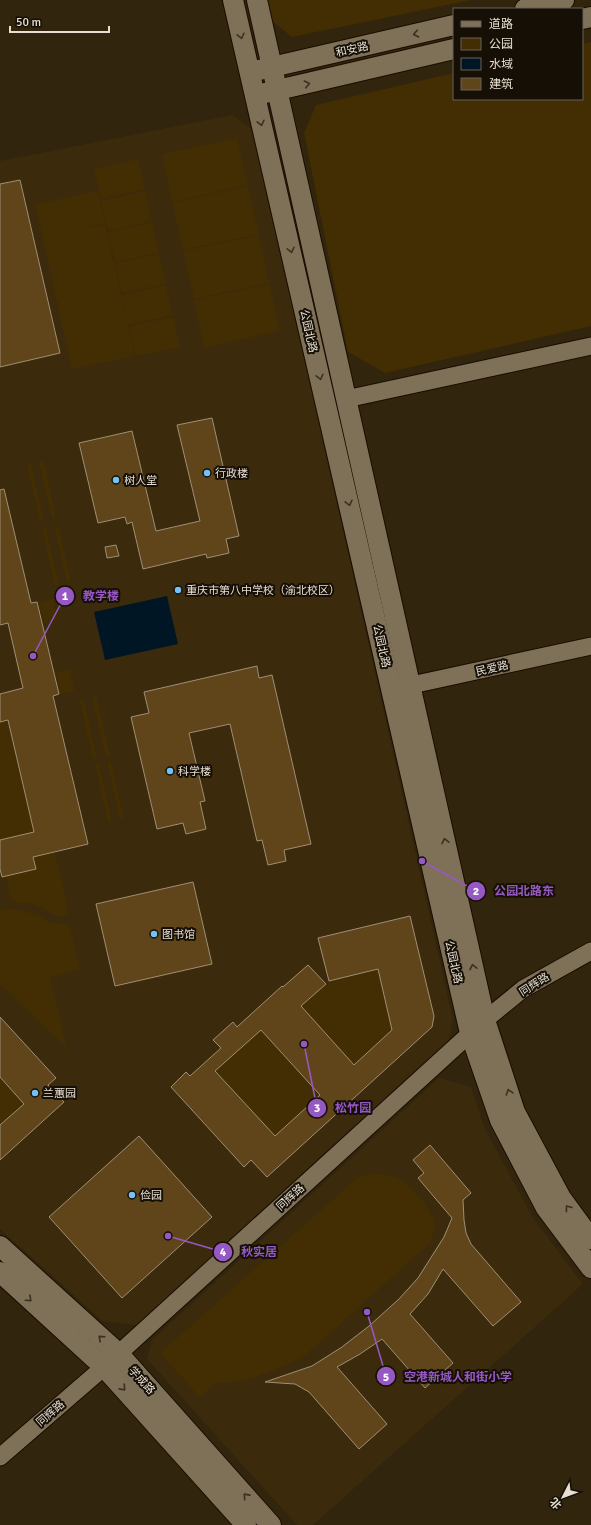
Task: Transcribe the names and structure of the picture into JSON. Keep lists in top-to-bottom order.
{
  "streets": {
    "main road": ["和安路", "公园北路", "学成路"],
    "street": ["民爱路", "同辉路"]
  },
  "crossings": [
    ["和安路", "公园北路"],
    ["公园北路", "民爱路"],
    ["公园北路", "同辉路"],
    ["同辉路", "学成路"]
  ],
  "places": [
    "行政楼",
    "树人堂",
    "重庆市第八中学校（渝北校区）",
    "教学楼",
    "科学楼",
    "公园北路东",
    "图书馆",
    "松竹园",
    "兰蕙园",
    "俭园",
    "秋实居",
    "空港新城人和街小学"
  ],
  "legend": [
    "道路",
    "公园",
    "水域",
    "建筑"
  ],
  "scale_bar": "50 m",
  "north": "bottom left"
}
